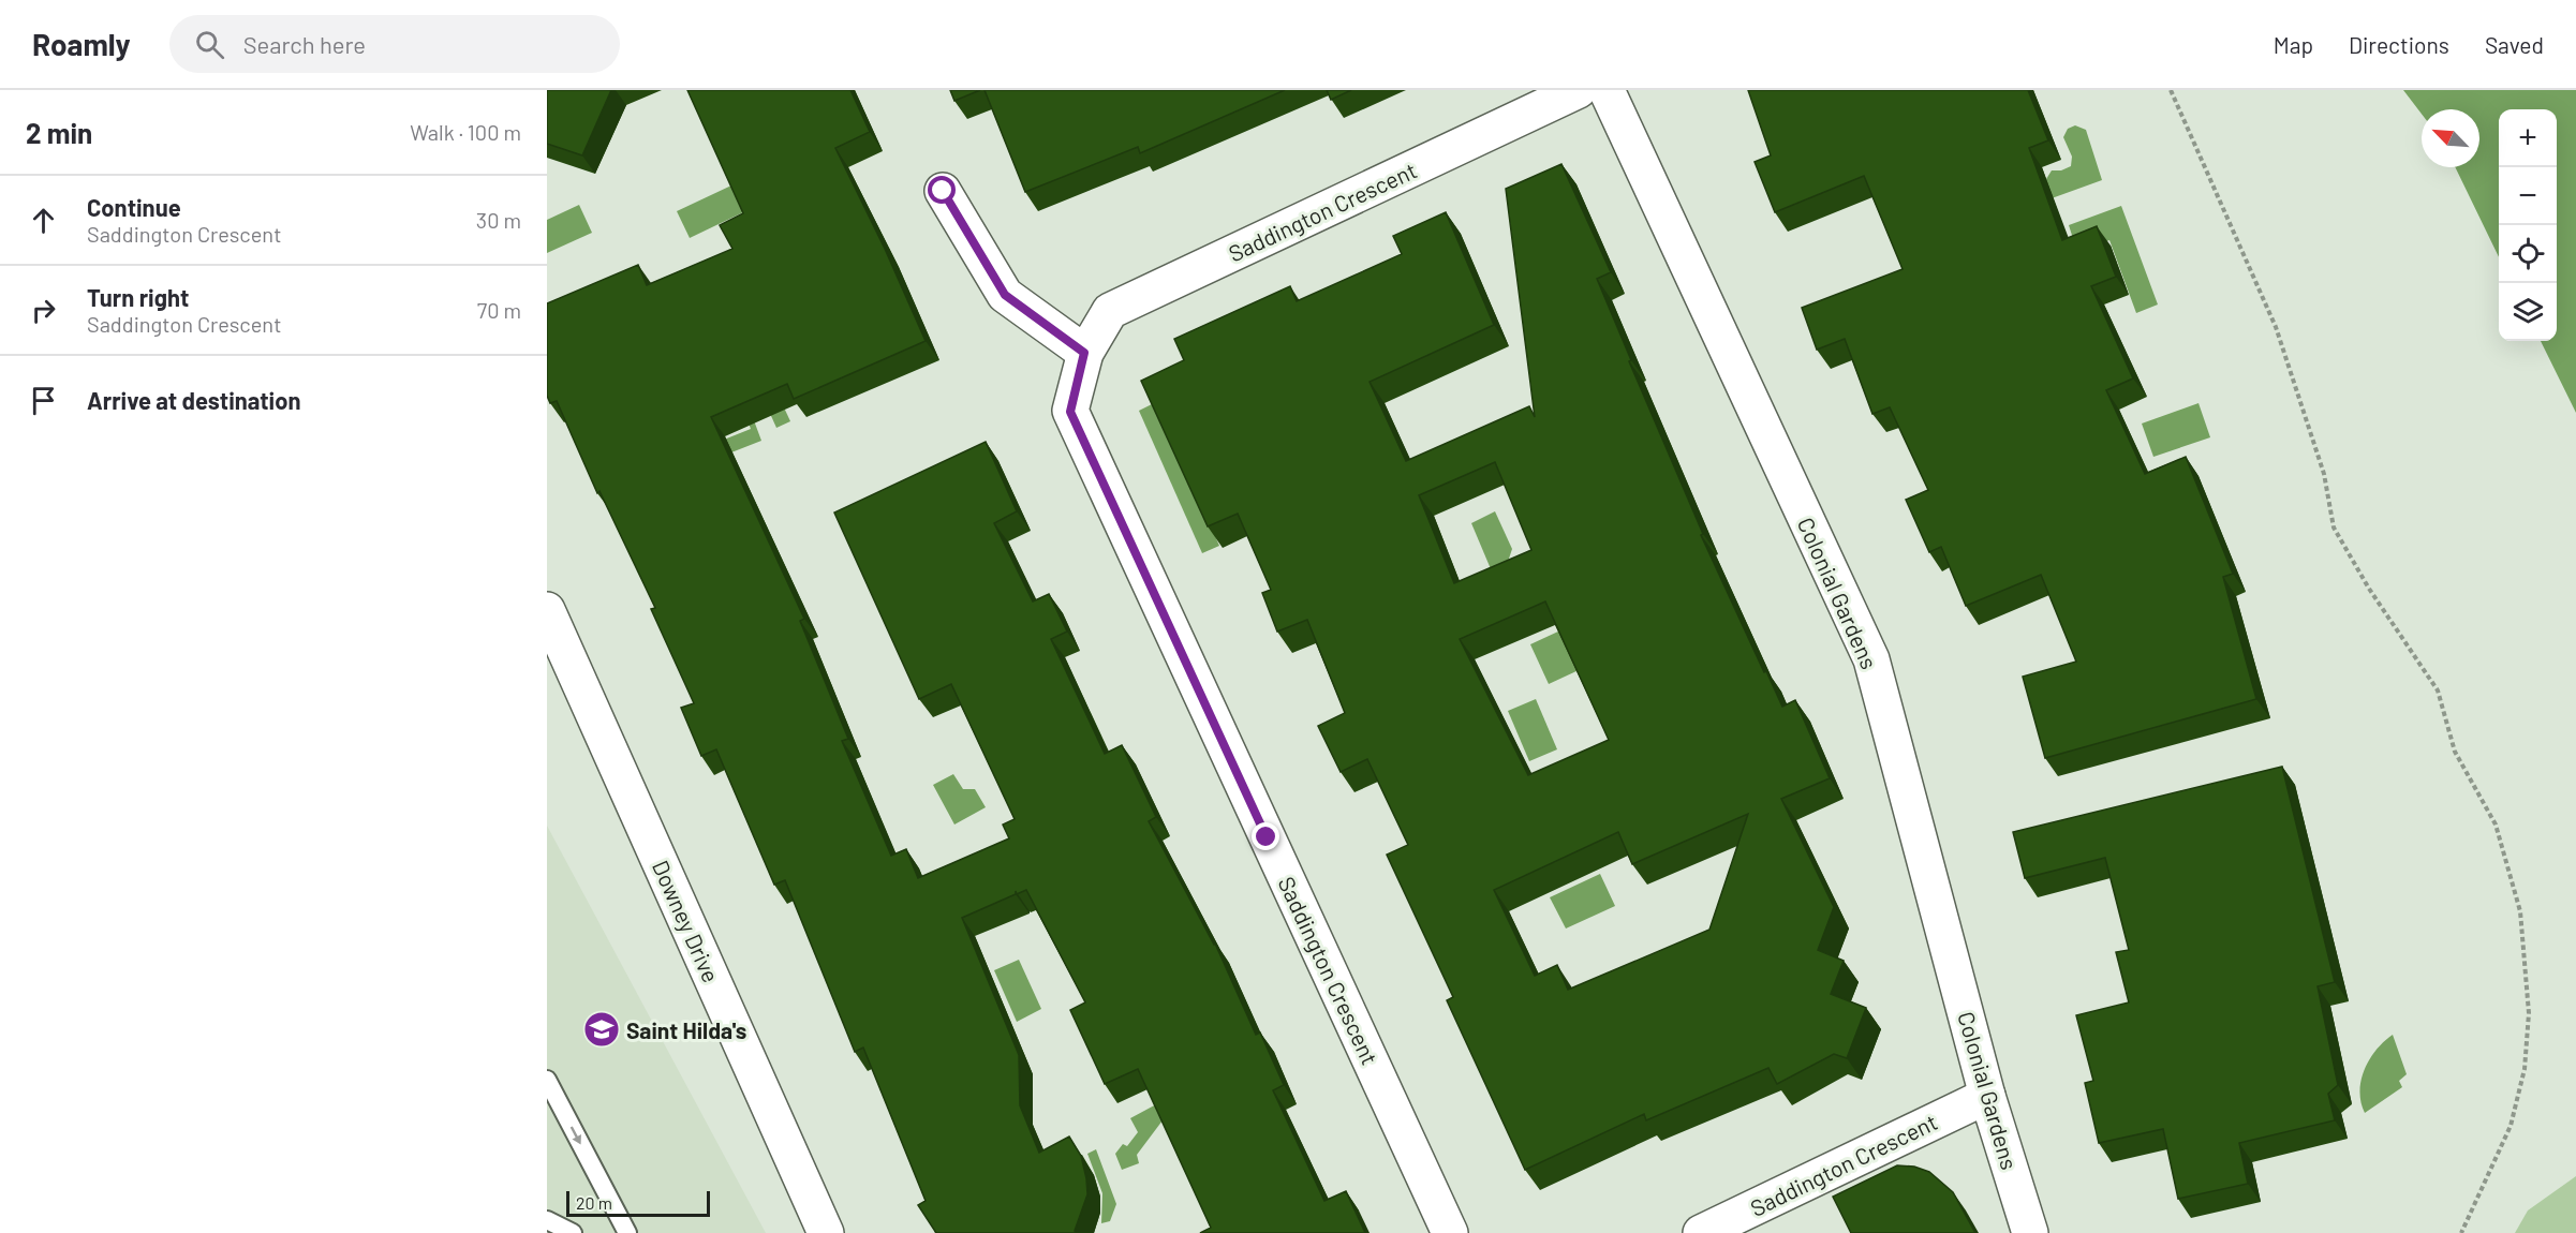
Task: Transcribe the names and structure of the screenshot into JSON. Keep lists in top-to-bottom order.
{
  "streets": {
    "street": ["Saddington Crescent", "Colonial Gardens", "Downey Drive"]
  },
  "crossings": [
    ["Saddington Crescent", "Colonial Gardens"]
  ],
  "places": {
    "school or university": ["Saint Hilda's"]
  },
  "scale_bar": "20 m",
  "north": "top left",
  "page": {
    "header": "Roamly",
    "search": "Search here",
    "nav": ["Map", "Directions", "Saved"],
    "heading": ["2 min", "Walk · 100 m"],
    "map_buttons": ["+", "−"],
    "list": [
      ["Continue", "Saddington Crescent", "30 m"],
      ["Turn right", "Saddington Crescent", "70 m"],
      "Arrive at destination"
    ],
    "scale": "20 m"
  }
}
